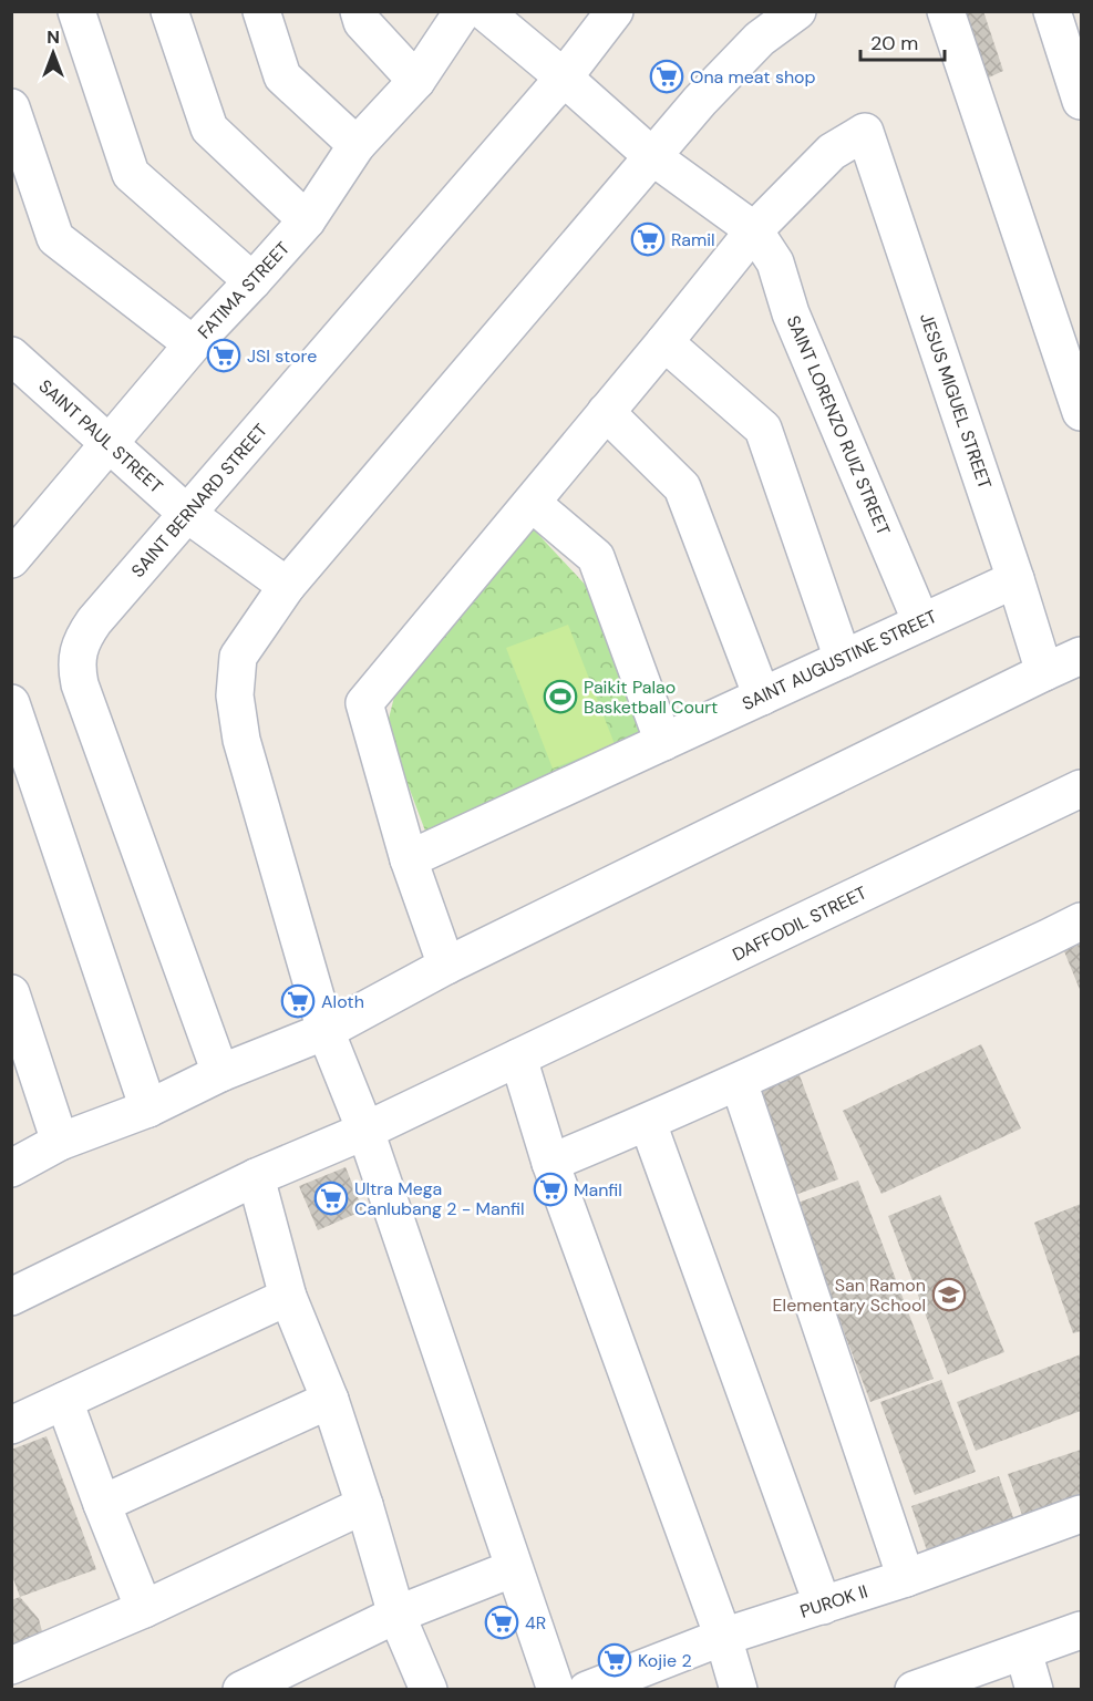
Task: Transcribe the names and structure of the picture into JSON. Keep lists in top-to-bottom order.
{
  "streets": {
    "street": [
      "FATIMA STREET",
      "JESUS MIGUEL STREET",
      "SAINT LORENZO RUIZ STREET",
      "SAINT PAUL STREET",
      "SAINT BERNARD STREET",
      "SAINT AUGUSTINE STREET",
      "DAFFODIL STREET",
      "PUROK II"
    ]
  },
  "crossings": [
    ["FATIMA STREET", "SAINT PAUL STREET"],
    ["JESUS MIGUEL STREET", "SAINT LORENZO RUIZ STREET"],
    ["JESUS MIGUEL STREET", "SAINT AUGUSTINE STREET"],
    ["SAINT LORENZO RUIZ STREET", "SAINT AUGUSTINE STREET"],
    ["SAINT PAUL STREET", "SAINT BERNARD STREET"]
  ],
  "places": {
    "supermarket": [
      "Ona meat shop",
      "Ramil",
      "JSI store",
      "Aloth",
      "Manfil",
      "Ultra Mega Canlubang 2 - Manfil",
      "4R",
      "Kojie 2"
    ],
    "sports": ["Paikit Palao Basketball Court"],
    "school or university": ["San Ramon Elementary School"]
  },
  "scale_bar": "20 m",
  "north": "top"
}
